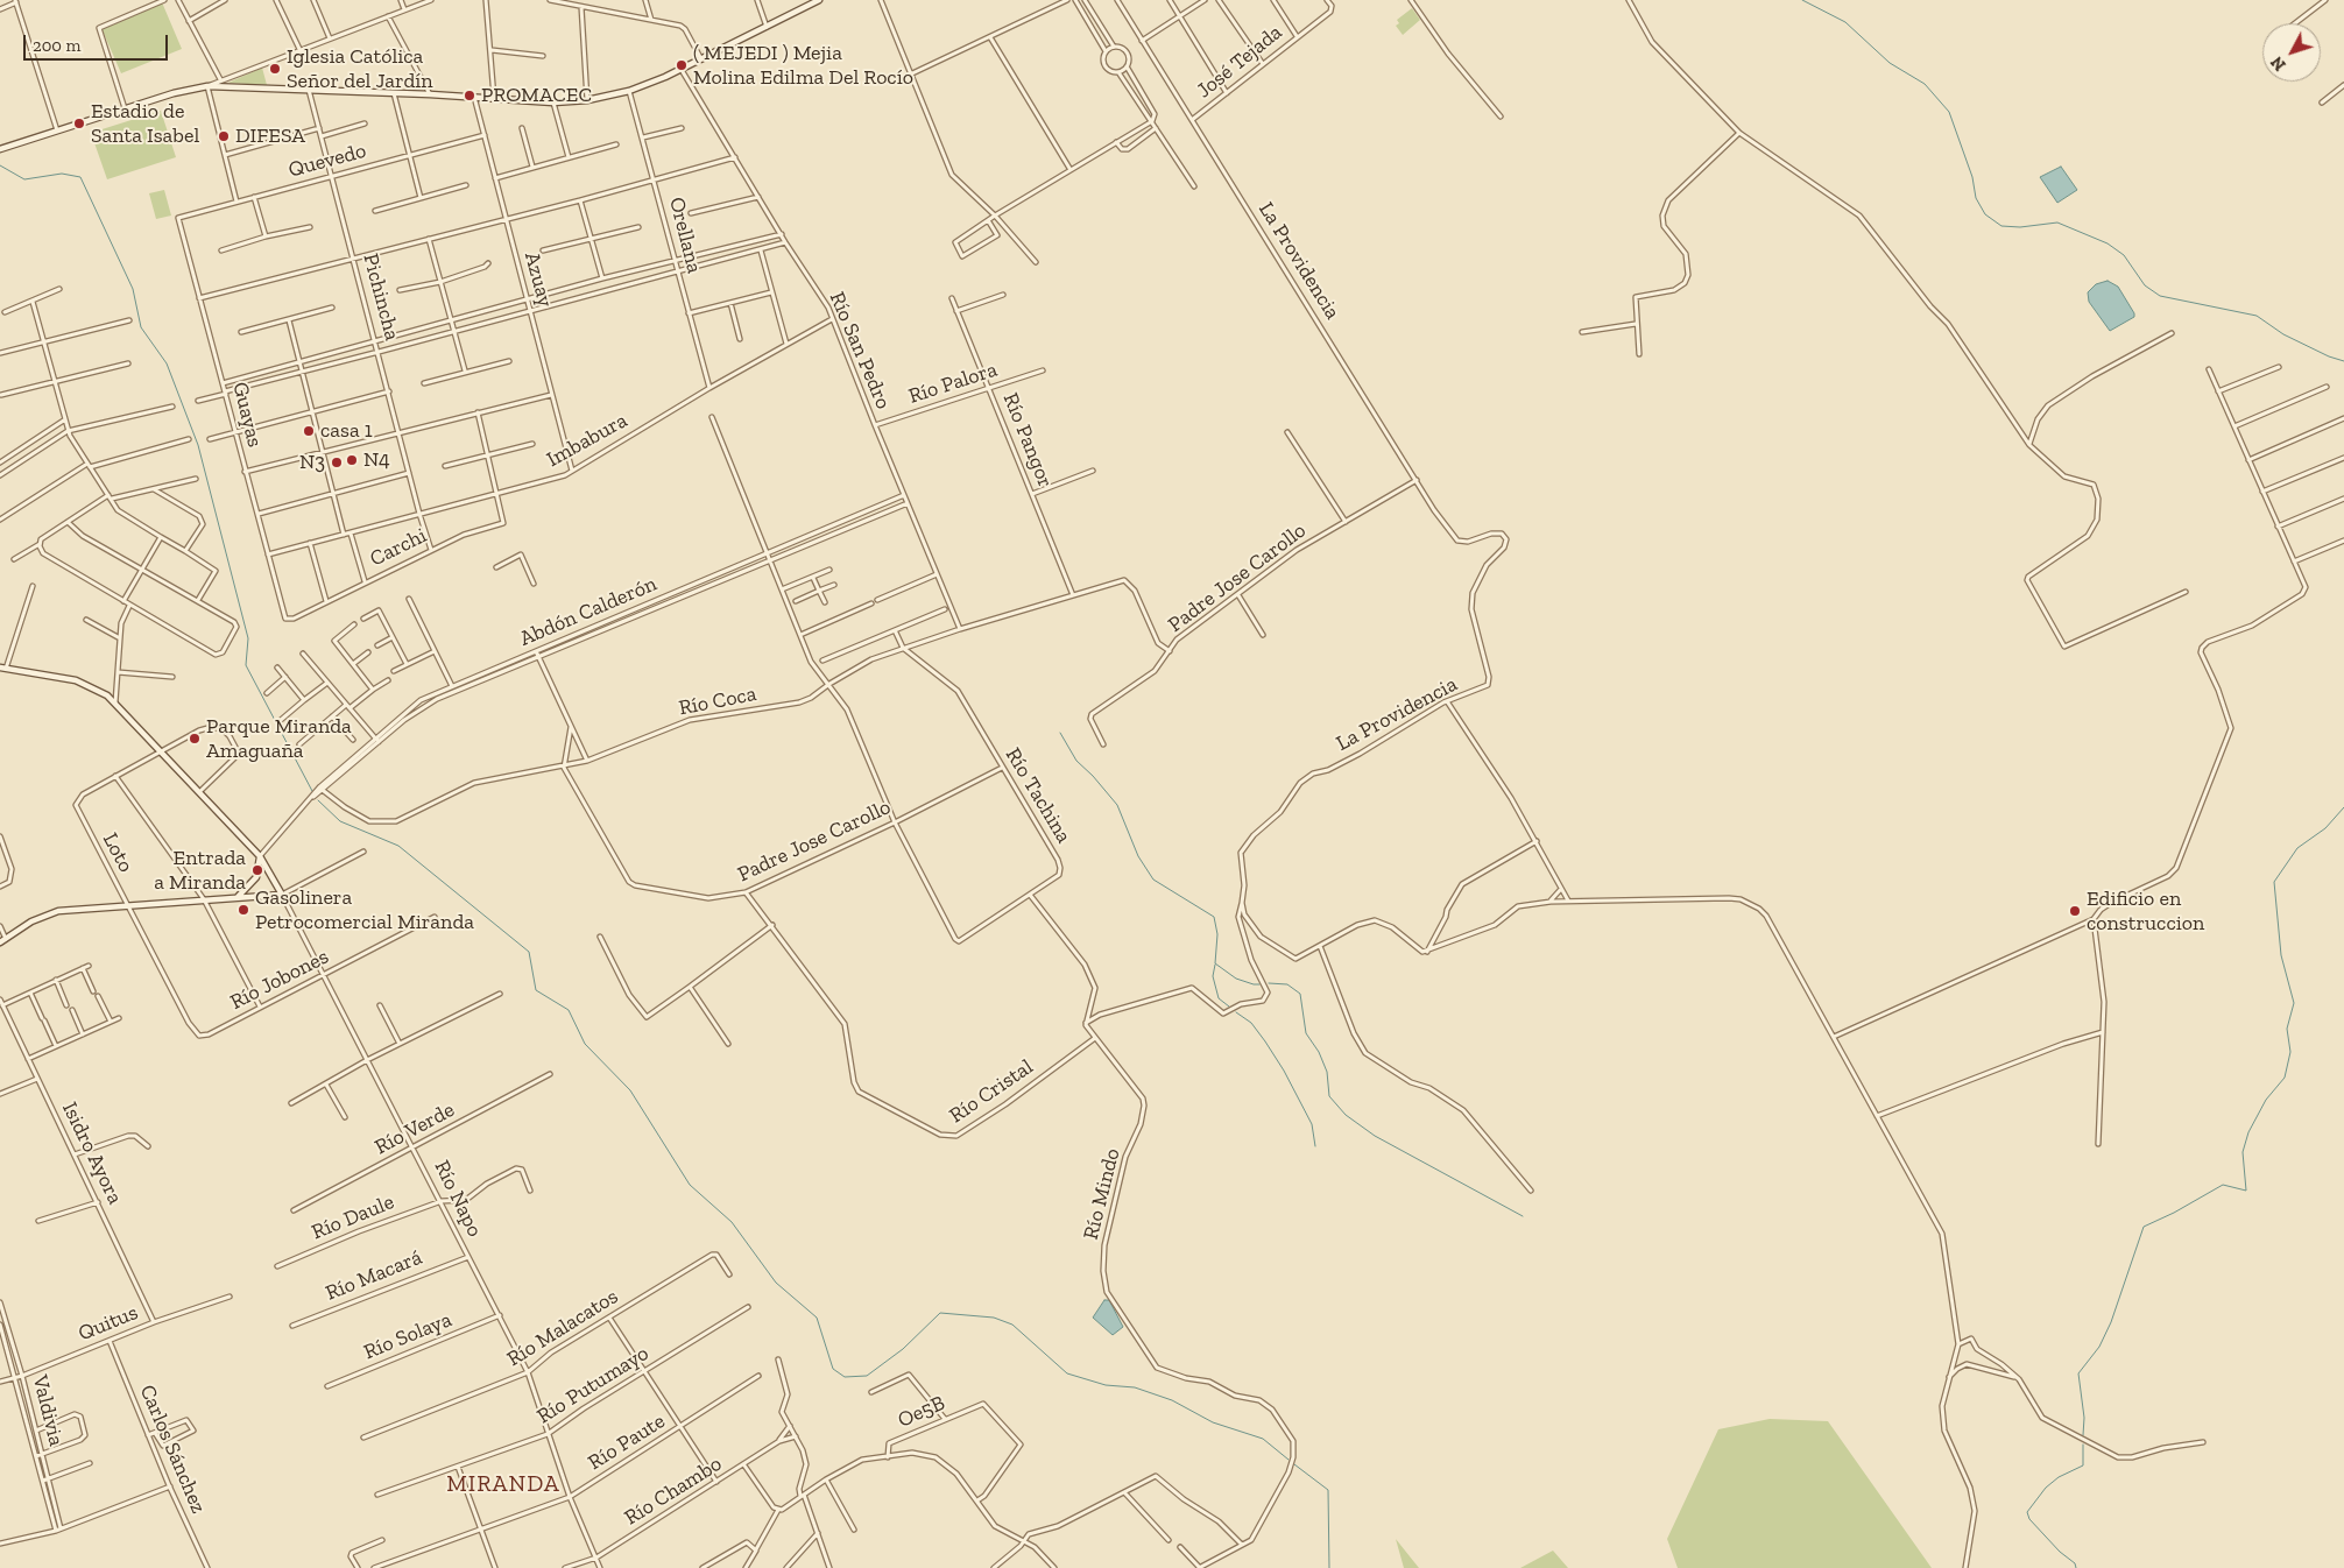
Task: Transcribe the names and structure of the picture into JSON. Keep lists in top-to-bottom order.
{
  "streets": {
    "street": [
      "José Tejada",
      "Quevedo",
      "Orellana",
      "La Providencia",
      "Azuay",
      "Pichincha",
      "Río San Pedro",
      "Río Palora",
      "Guayas",
      "Imbabura",
      "Río Pangor",
      "Carchi",
      "Padre Jose Carollo",
      "Abdón Calderón",
      "Río Coca",
      "Río Tachina",
      "Loto",
      "Río Jobones",
      "Río Cristal",
      "Río Verde",
      "Isidro Ayora",
      "Río Mindo",
      "Río Napo",
      "Río Daule",
      "Río Macará",
      "Quitus",
      "Río Malacatos",
      "Río Solaya",
      "Río Putumayo",
      "Valdivia",
      "Oe5B",
      "Río Paute",
      "Carlos Sánchez",
      "Río Chambo"
    ]
  },
  "crossings": [
    ["José Tejada", "La Providencia"],
    ["Quevedo", "Azuay"],
    ["Quevedo", "Pichincha"],
    ["Quevedo", "Guayas"],
    ["Orellana", "Imbabura"],
    ["La Providencia", "Padre Jose Carollo"],
    ["Azuay", "Imbabura"],
    ["Pichincha", "Imbabura"],
    ["Pichincha", "Carchi"],
    ["Río San Pedro", "Río Palora"],
    ["Río San Pedro", "Imbabura"],
    ["Río San Pedro", "Abdón Calderón"],
    ["Río San Pedro", "Río Coca"],
    ["Río Palora", "Río Pangor"],
    ["Guayas", "Imbabura"],
    ["Guayas", "Carchi"],
    ["Imbabura", "Carchi"],
    ["Río Pangor", "Río Coca"],
    ["Padre Jose Carollo", "Río Coca"],
    ["Padre Jose Carollo", "Río Tachina"],
    ["Padre Jose Carollo", "Río Cristal"],
    ["Abdón Calderón", "Río Coca"],
    ["Abdón Calderón", "Río Napo"],
    ["Río Coca", "Río Tachina"],
    ["Loto", "Río Jobones"],
    ["Loto", "Río Napo"],
    ["Río Jobones", "Río Napo"],
    ["Río Cristal", "Río Mindo"],
    ["Río Verde", "Río Napo"],
    ["Isidro Ayora", "Quitus"],
    ["Río Napo", "Río Daule"],
    ["Río Napo", "Río Macará"],
    ["Río Napo", "Río Malacatos"],
    ["Río Napo", "Río Solaya"],
    ["Río Napo", "Río Putumayo"],
    ["Río Napo", "Río Paute"],
    ["Río Napo", "Río Chambo"],
    ["Quitus", "Valdivia"],
    ["Quitus", "Carlos Sánchez"]
  ],
  "districts": ["MIRANDA"],
  "places": [
    "( MEJEDI ) Mejia Molina Edilma Del Rocío",
    "Iglesia Católica Señor del Jardín",
    "PROMACEC",
    "Estadio de Santa Isabel",
    "DIFESA",
    "casa 1",
    "N4",
    "N3",
    "Parque Miranda Amaguaña",
    "Entrada a Miranda",
    "Gasolinera Petrocomercial Miranda",
    "Edificio en construccion"
  ],
  "scale_bar": "200 m",
  "north": "bottom left"
}
